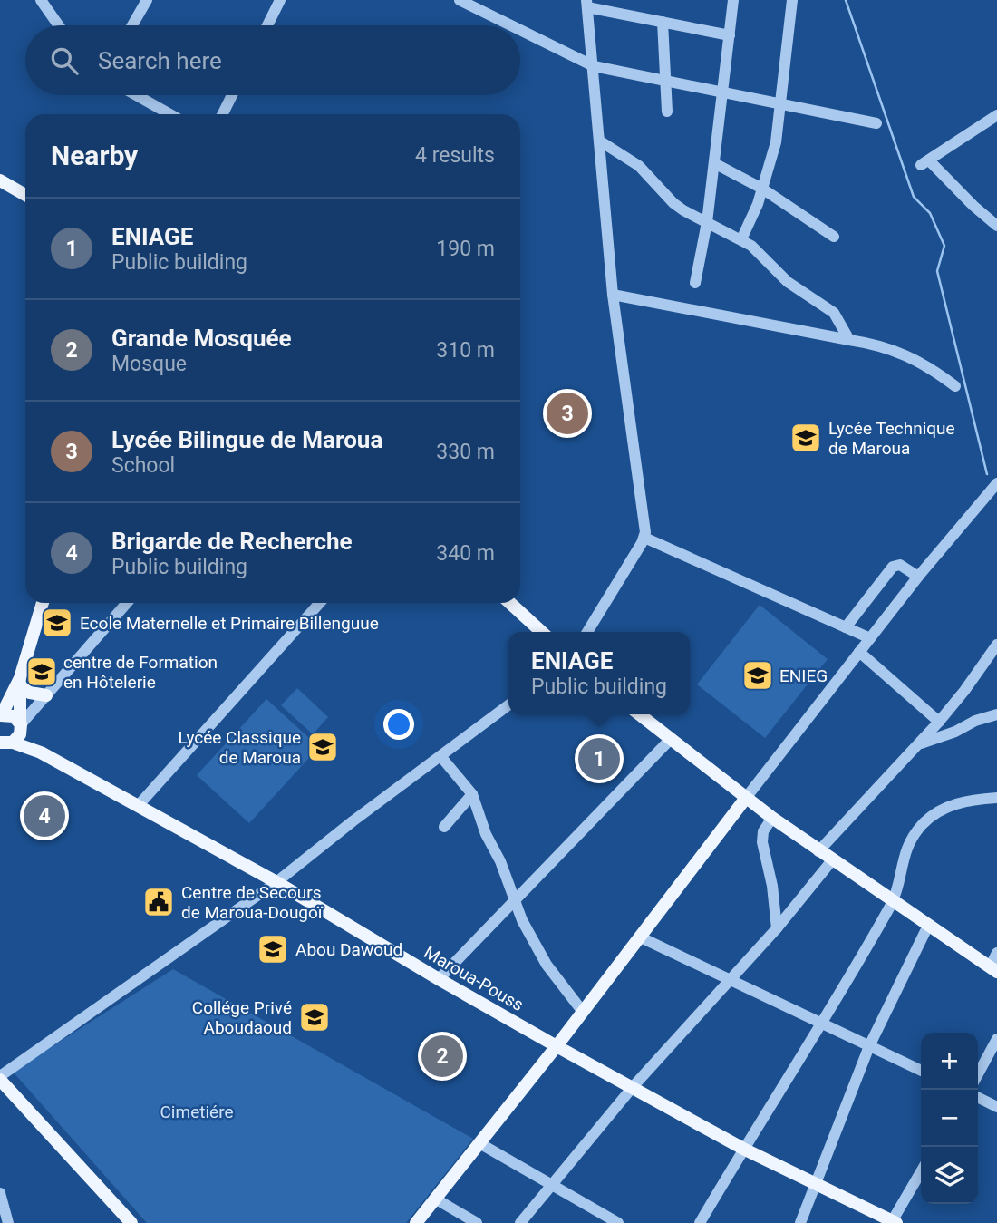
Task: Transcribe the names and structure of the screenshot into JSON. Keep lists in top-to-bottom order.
{
  "streets": {
    "main road": ["Maroua-Pouss"]
  },
  "parks": ["Cimetiére"],
  "places": {
    "school or university": [
      "Lycée Technique de Maroua",
      "Ecole Maternelle et Primaire Billenguue",
      "centre de Formation en Hôtelerie",
      "ENIEG",
      "Lycée Classique de Maroua",
      "Abou Dawoud",
      "Collége Privé Aboudaoud"
    ],
    "public building": ["Centre de Secours de Maroua-Dougoï"]
  },
  "page": {
    "search": "Search here",
    "heading": ["Nearby", "4 results"],
    "list": [
      {
        "mark": "1",
        "name": "ENIAGE",
        "note": "Public building",
        "value": "190 m"
      },
      {
        "mark": "2",
        "name": "Grande Mosquée",
        "note": "Mosque",
        "value": "310 m"
      },
      {
        "mark": "3",
        "name": "Lycée Bilingue de Maroua",
        "note": "School",
        "value": "330 m"
      },
      {
        "mark": "4",
        "name": "Brigarde de Recherche",
        "note": "Public building",
        "value": "340 m"
      }
    ],
    "pins": [
      "3",
      "1",
      "4",
      "2"
    ],
    "popup": ["ENIAGE", "Public building"],
    "map_buttons": ["+", "−"]
  }
}
